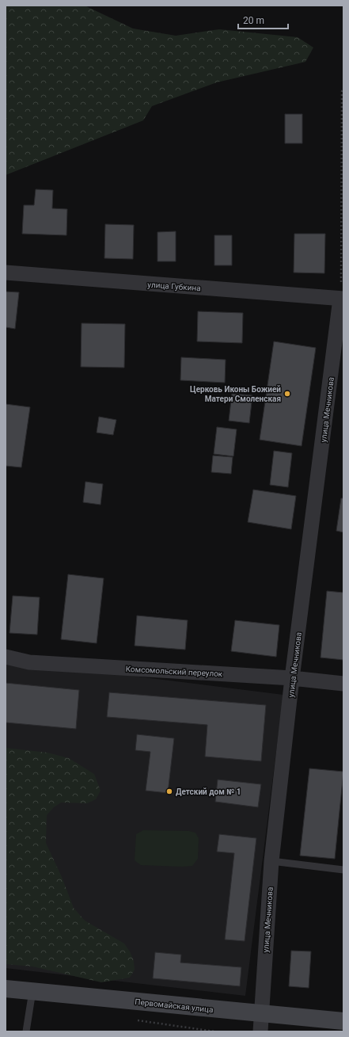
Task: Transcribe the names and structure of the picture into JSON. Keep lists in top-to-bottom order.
{
  "streets": {
    "street": [
      "улица Губкина",
      "улица Мечникова",
      "Комсомольский переулок",
      "Первомайская улица"
    ]
  },
  "crossings": [
    ["улица Губкина", "улица Мечникова"],
    ["улица Мечникова", "Комсомольский переулок"],
    ["улица Мечникова", "Первомайская улица"]
  ],
  "places": ["Церковь Иконы Божией Матери Смоленская", "Детский дом № 1"],
  "scale_bar": "20 m"
}
